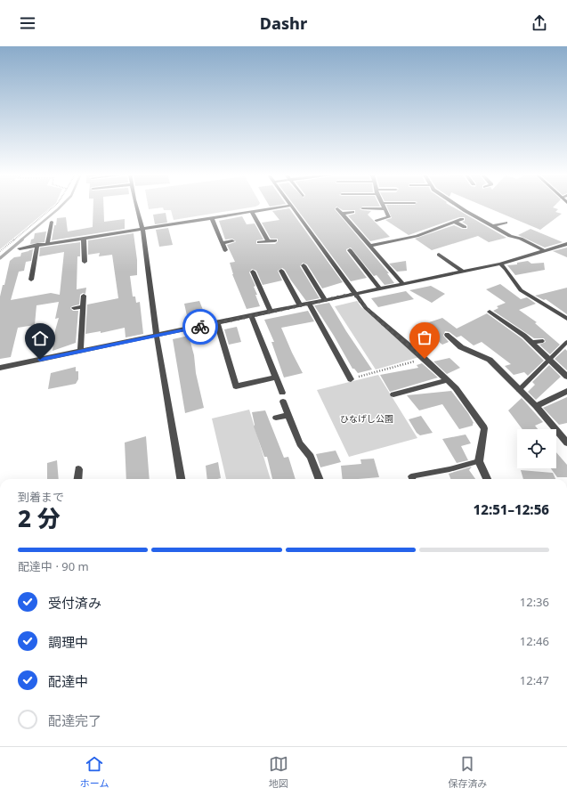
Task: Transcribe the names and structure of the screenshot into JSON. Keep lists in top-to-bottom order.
{
  "parks": ["ひなげし公園"],
  "page": {
    "header": "Dashr",
    "heading": ["2 分", "到着まで", "12:51–12:56"],
    "bar": "配達中 · 90 m",
    "list": [
      ["受付済み", "12:36"],
      ["調理中", "12:46"],
      ["配達中", "12:47"],
      "配達完了"
    ],
    "tabs": ["ホーム", "地図", "保存済み"]
  }
}
